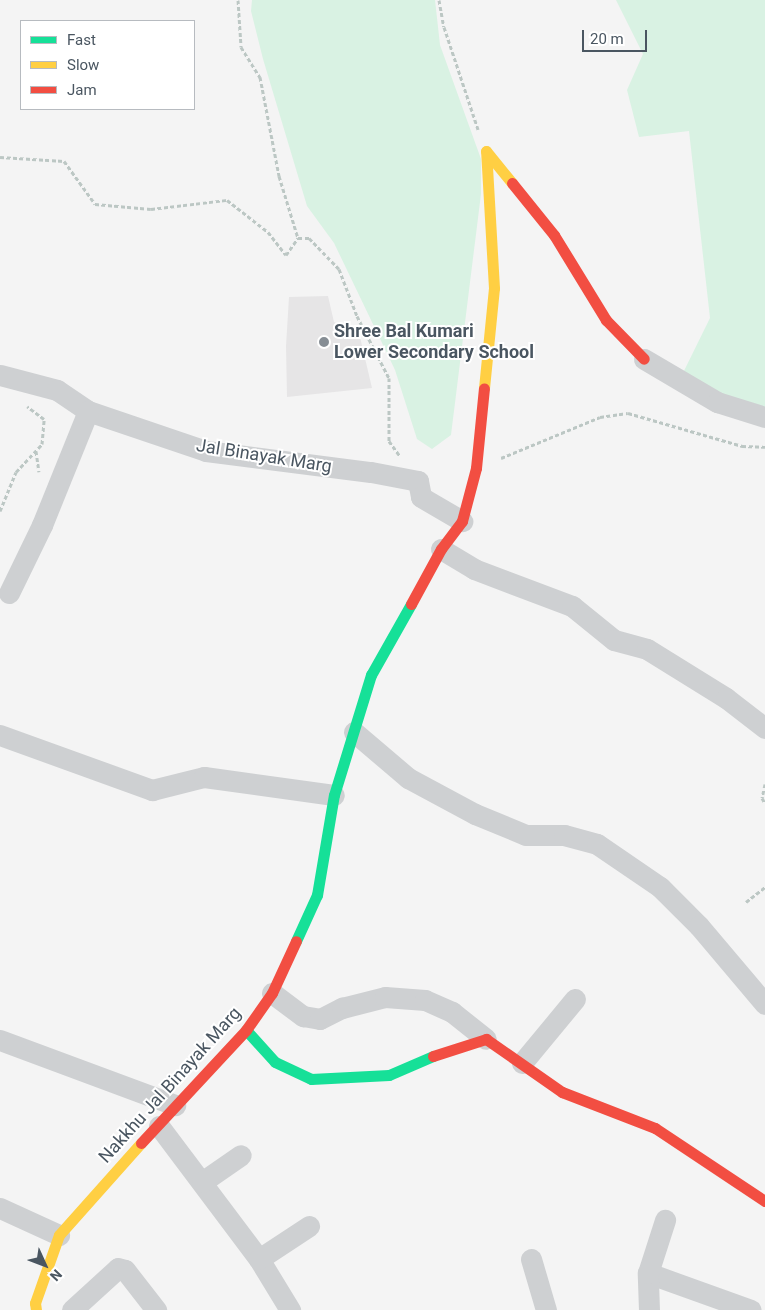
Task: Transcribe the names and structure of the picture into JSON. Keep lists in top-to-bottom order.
{
  "streets": {
    "street": ["Jal Binayak Marg", "Nakkhu Jal Binayak Marg"]
  },
  "places": ["Shree Bal Kumari Lower Secondary School"],
  "legend": ["Fast", "Slow", "Jam"],
  "scale_bar": "20 m",
  "north": "bottom right"
}
